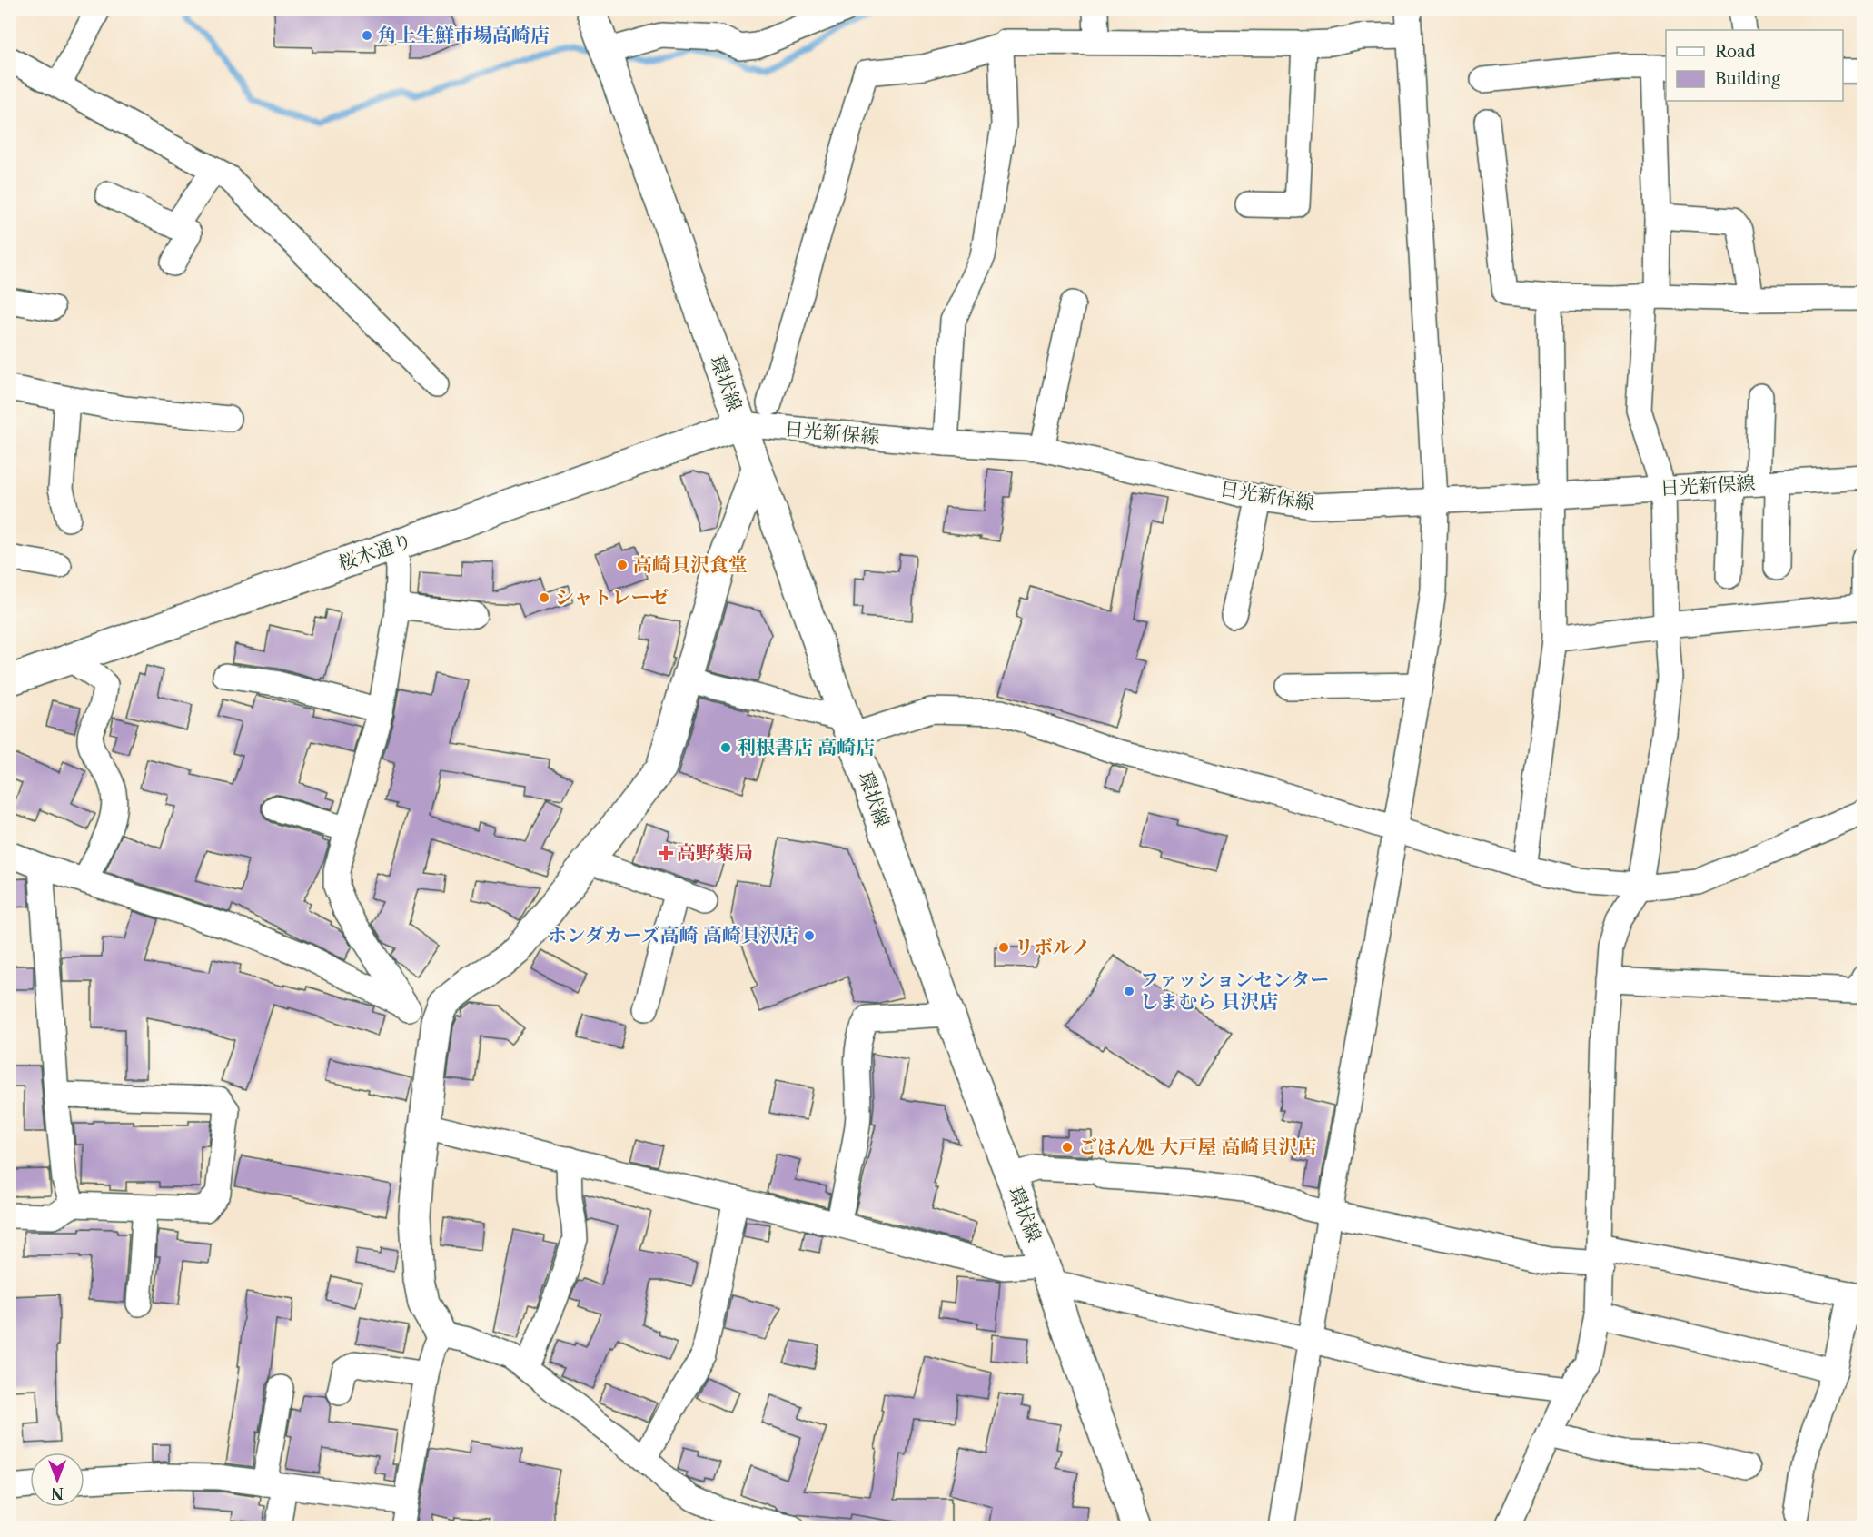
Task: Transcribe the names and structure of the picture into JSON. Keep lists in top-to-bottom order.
{
  "streets": {
    "street": ["環状線", "日光新保線", "桜木通り"]
  },
  "crossings": [
    ["環状線", "日光新保線"],
    ["環状線", "桜木通り"],
    ["日光新保線", "桜木通り"]
  ],
  "places": {
    "other": [
      "角上生鮮市場高崎店",
      "高崎貝沢食堂",
      "シャトレーゼ",
      "利根書店 高崎店",
      "ホンダカーズ高崎 高崎貝沢店",
      "リボルノ",
      "ファッションセンター しまむら 貝沢店",
      "ごはん処 大戸屋 高崎貝沢店"
    ],
    "health": ["高野薬局"]
  },
  "legend": ["Road", "Building"],
  "north": "bottom"
}
